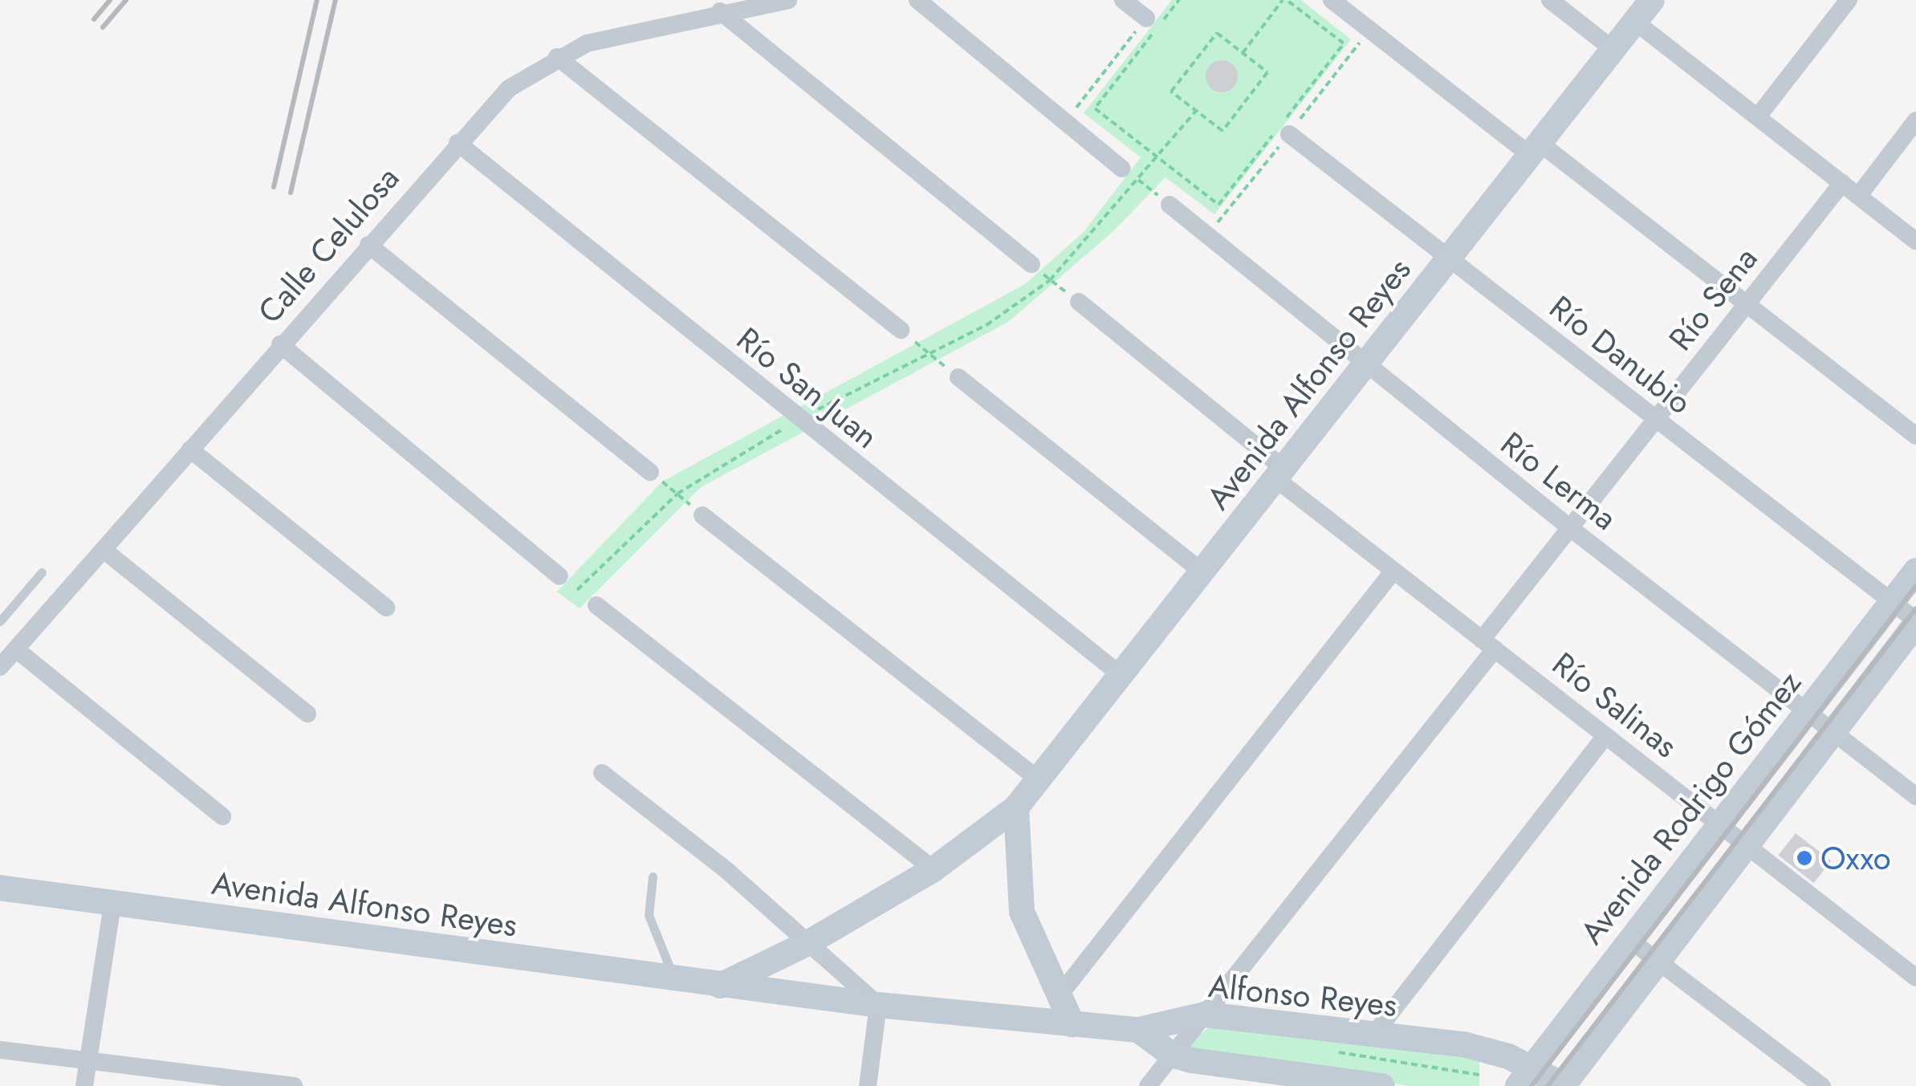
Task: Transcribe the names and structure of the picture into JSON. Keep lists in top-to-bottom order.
{
  "streets": {
    "street": [
      "Calle Celulosa",
      "Río Sena",
      "Río Danubio",
      "Avenida Alfonso Reyes",
      "Río San Juan",
      "Río Lerma",
      "Río Salinas",
      "Avenida Rodrigo Gómez",
      "Alfonso Reyes"
    ]
  },
  "crossings": [
    ["Calle Celulosa", "Río San Juan"],
    ["Río Sena", "Río Danubio"],
    ["Río Sena", "Río Lerma"],
    ["Río Sena", "Río Salinas"],
    ["Río Sena", "Alfonso Reyes"],
    ["Río Danubio", "Avenida Alfonso Reyes"],
    ["Río Danubio", "Avenida Rodrigo Gómez"],
    ["Avenida Alfonso Reyes", "Río San Juan"],
    ["Avenida Alfonso Reyes", "Río Lerma"],
    ["Avenida Alfonso Reyes", "Río Salinas"],
    ["Avenida Alfonso Reyes", "Alfonso Reyes"],
    ["Río Lerma", "Avenida Rodrigo Gómez"],
    ["Río Salinas", "Avenida Rodrigo Gómez"],
    ["Avenida Rodrigo Gómez", "Alfonso Reyes"]
  ],
  "places": ["Oxxo"]
}
